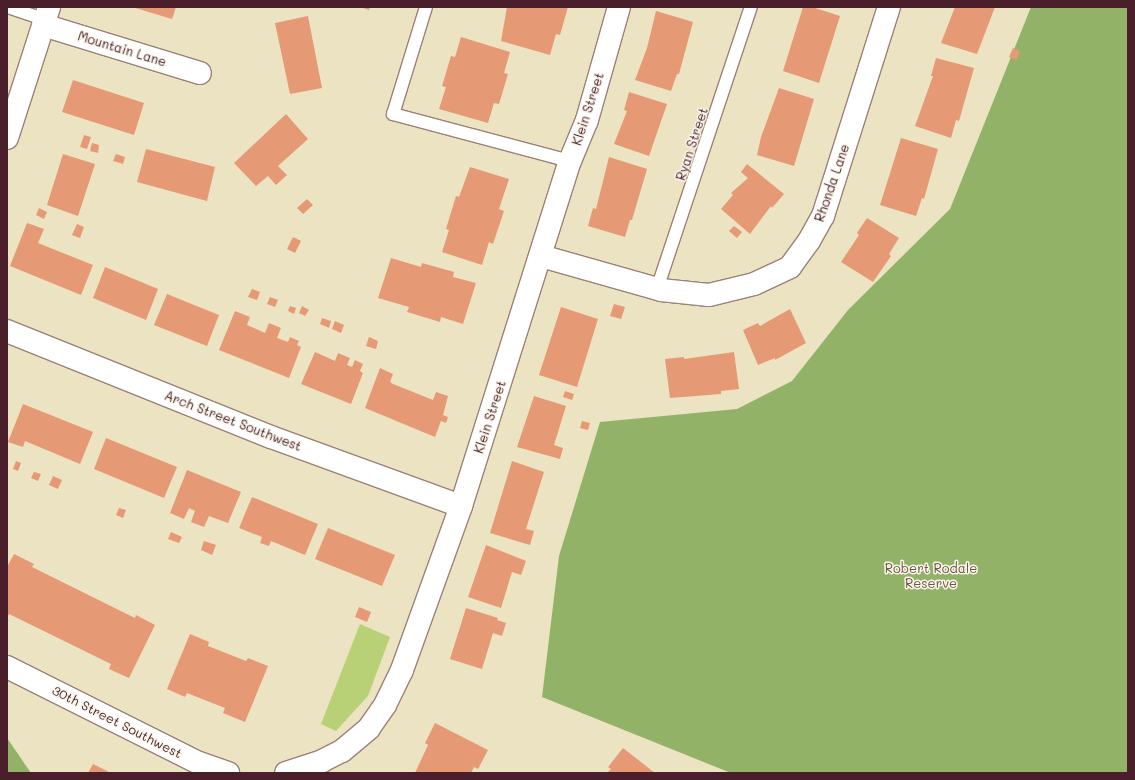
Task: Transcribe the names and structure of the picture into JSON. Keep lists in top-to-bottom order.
{
  "streets": {
    "street": [
      "Mountain Lane",
      "Klein Street",
      "Rhonda Lane",
      "Arch Street Southwest",
      "30th Street Southwest"
    ],
    "lane": ["Ryan Street"]
  },
  "crossings": [
    ["Klein Street", "Rhonda Lane"],
    ["Klein Street", "Arch Street Southwest"],
    ["Ryan Street", "Rhonda Lane"]
  ],
  "parks": ["Robert Rodale Reserve"]
}
